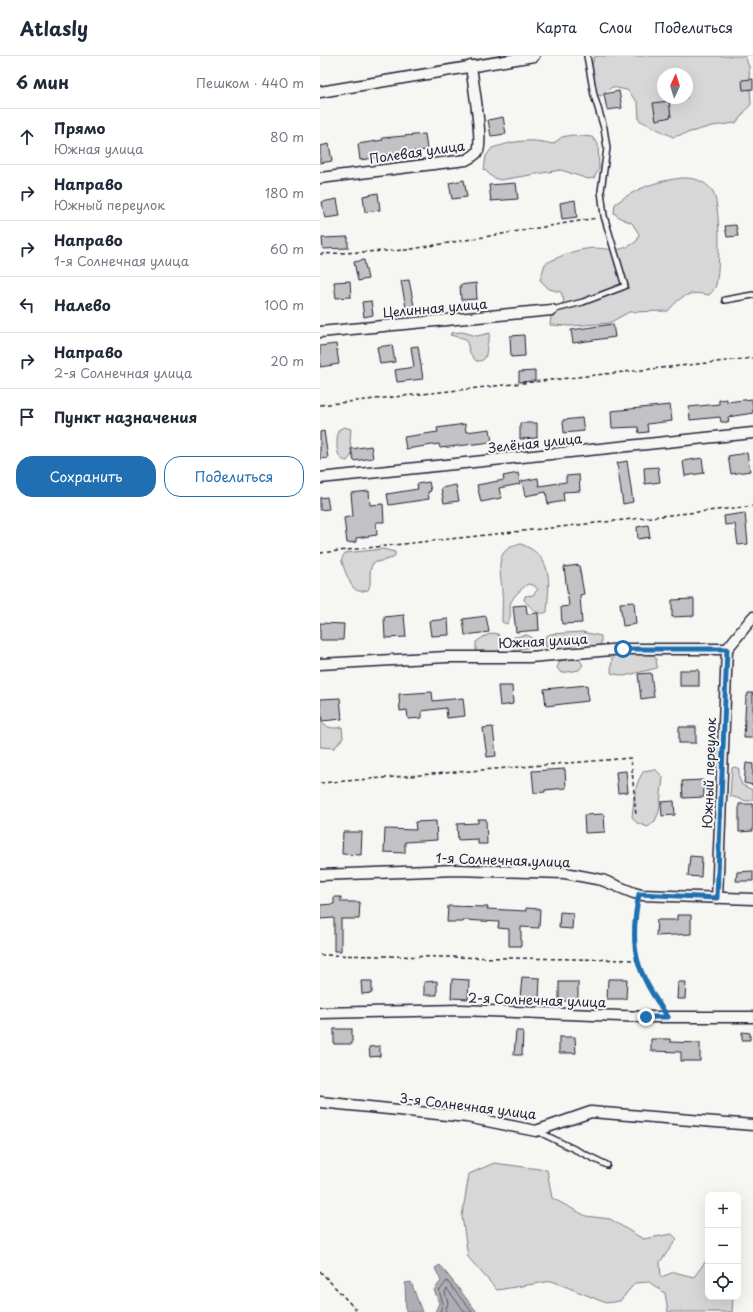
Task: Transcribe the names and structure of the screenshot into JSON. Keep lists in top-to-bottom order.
{
  "streets": {
    "street": [
      "Полевая улица",
      "Целинная улица",
      "Зелёная улица",
      "Южная улица",
      "Южный переулок",
      "1-я Солнечная улица",
      "2-я Солнечная улица",
      "3-я Солнечная улица"
    ]
  },
  "crossings": [
    ["Южная улица", "Южный переулок"],
    ["Южный переулок", "1-я Солнечная улица"]
  ],
  "north": "top",
  "page": {
    "header": "Atlasly",
    "nav": ["Карта", "Слои", "Поделиться"],
    "heading": ["6 мин", "Пешком · 440 m"],
    "list": [
      ["Прямо", "Южная улица", "80 m"],
      ["Направо", "Южный переулок", "180 m"],
      ["Направо", "1-я Солнечная улица", "60 m"],
      ["Налево", "100 m"],
      ["Направо", "2-я Солнечная улица", "20 m"],
      "Пункт назначения"
    ],
    "buttons": ["Сохранить", "Поделиться"],
    "map_buttons": ["+", "−"]
  }
}
